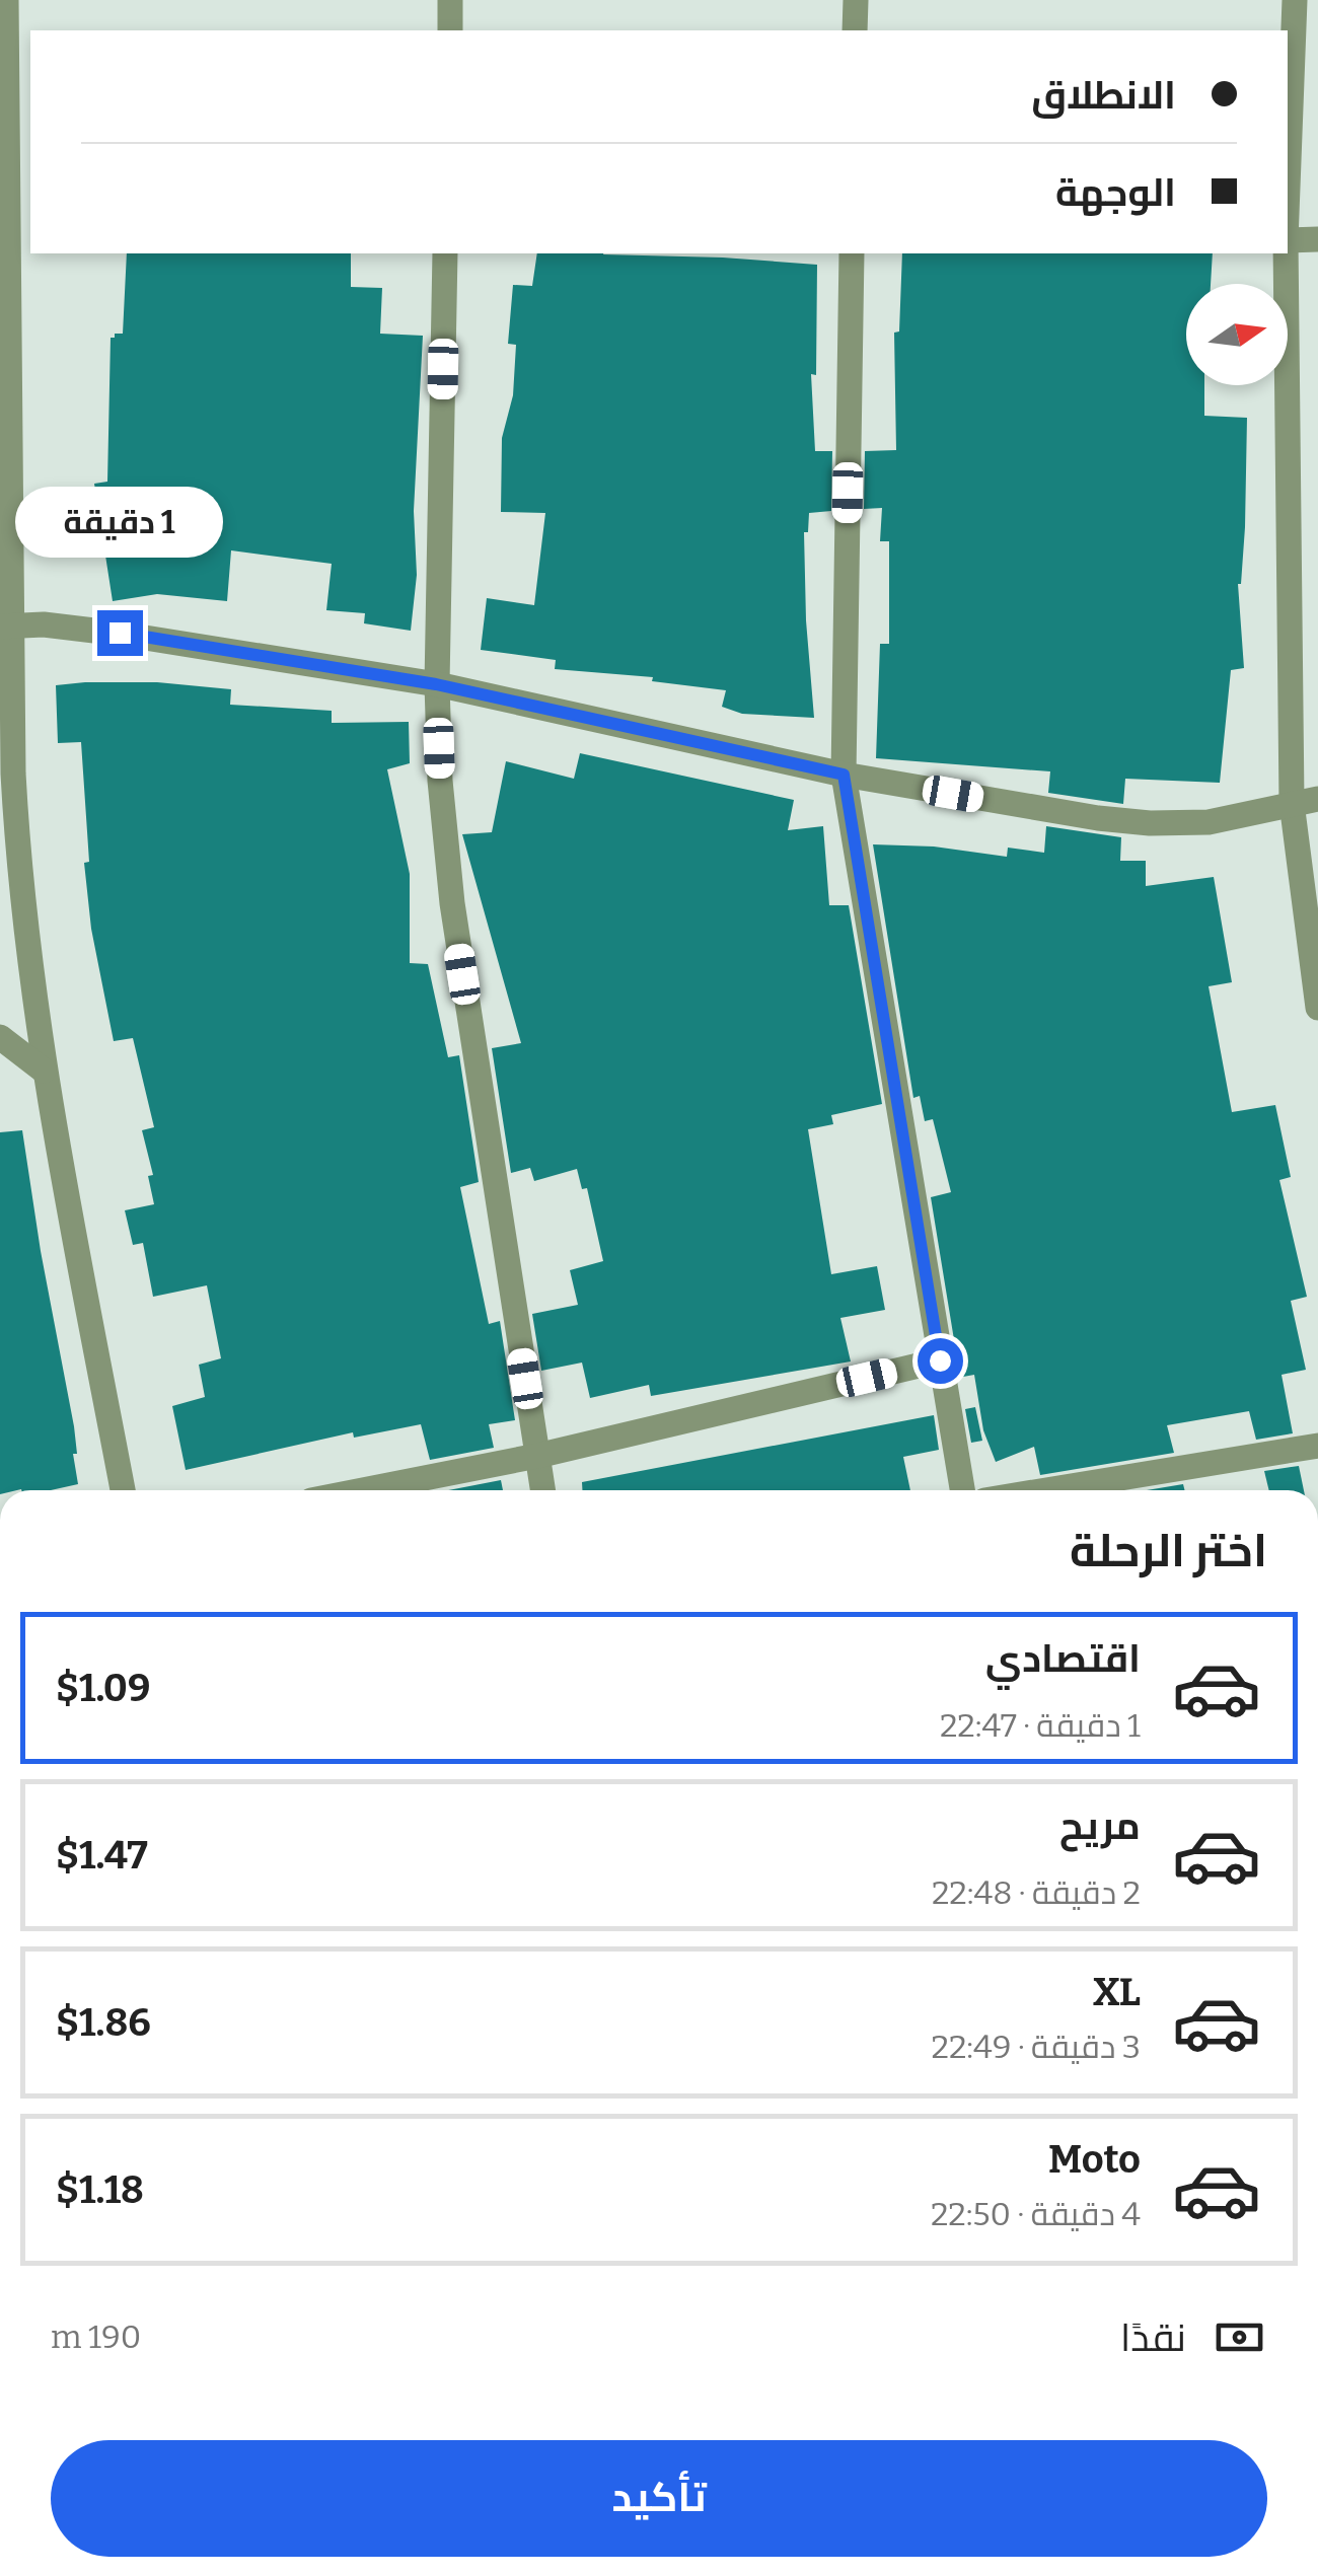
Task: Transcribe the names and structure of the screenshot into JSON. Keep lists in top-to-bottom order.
{
  "north": "right",
  "page": {
    "banner": ["الانطلاق", "الوجهة"],
    "bubble": "1 دقيقة",
    "heading": "اختر الرحلة",
    "list": [
      {
        "name": "اقتصادي",
        "note": "1 دقيقة · 22:47",
        "value": "$1.09"
      },
      {
        "name": "مريح",
        "note": "2 دقيقة · 22:48",
        "value": "$1.47"
      },
      {
        "name": "XL",
        "note": "3 دقيقة · 22:49",
        "value": "$1.86"
      },
      {
        "name": "Moto",
        "note": "4 دقيقة · 22:50",
        "value": "$1.18"
      }
    ],
    "pay": ["نقدًا", "190 m"],
    "buttons": "تأكيد"
  }
}
